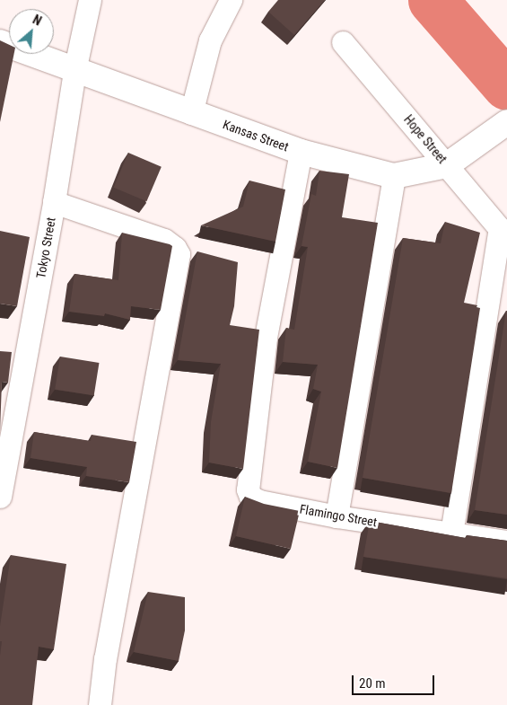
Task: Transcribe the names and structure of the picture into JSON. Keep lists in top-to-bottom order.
{
  "streets": {
    "street": [
      "Kansas Street",
      "Hope Street",
      "Tokyo Street",
      "Flamingo Street"
    ]
  },
  "crossings": [
    ["Kansas Street", "Hope Street"],
    ["Kansas Street", "Tokyo Street"],
    ["Kansas Street", "Flamingo Street"]
  ],
  "scale_bar": "20 m",
  "north": "top right"
}
